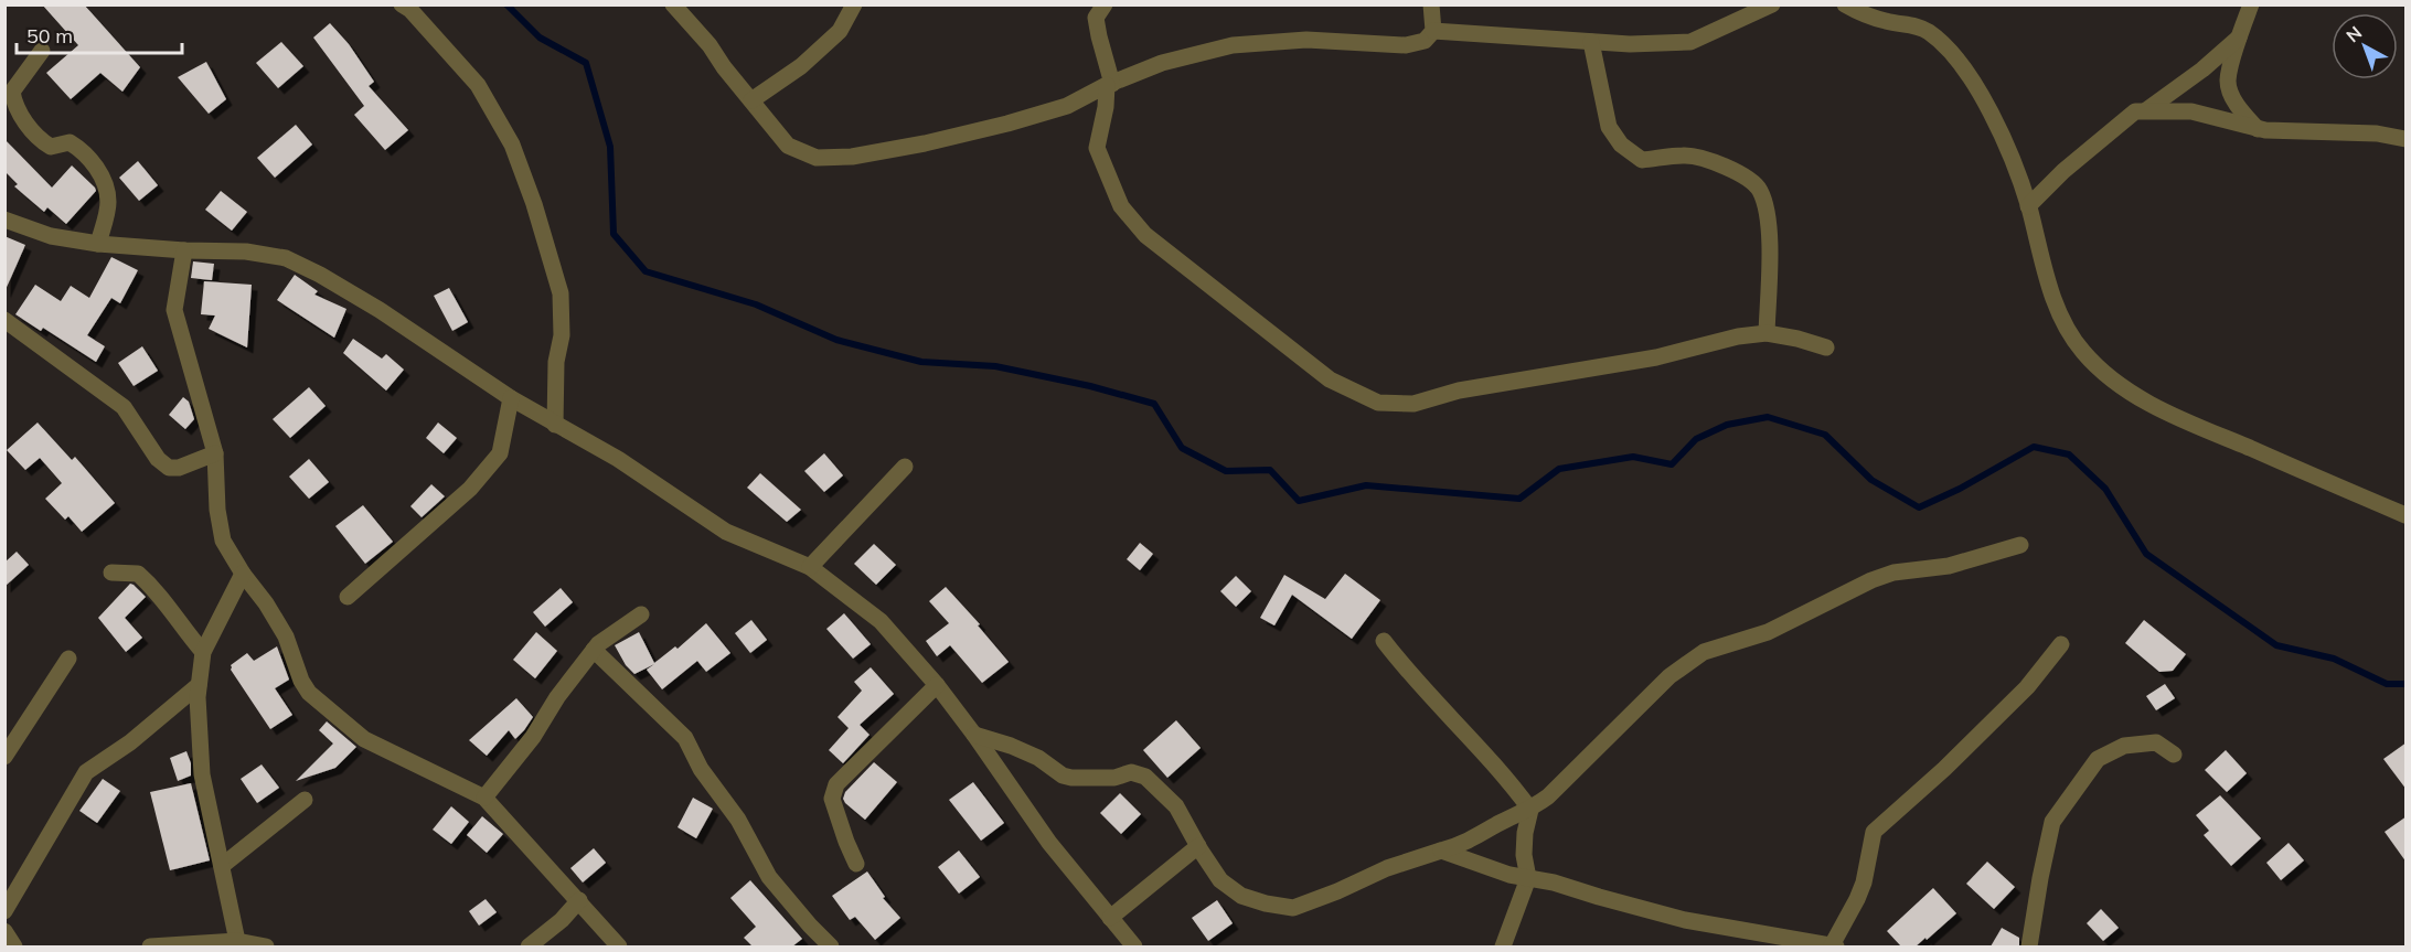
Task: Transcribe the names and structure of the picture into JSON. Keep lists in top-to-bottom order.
{
  "scale_bar": "50 m",
  "north": "top left"
}
